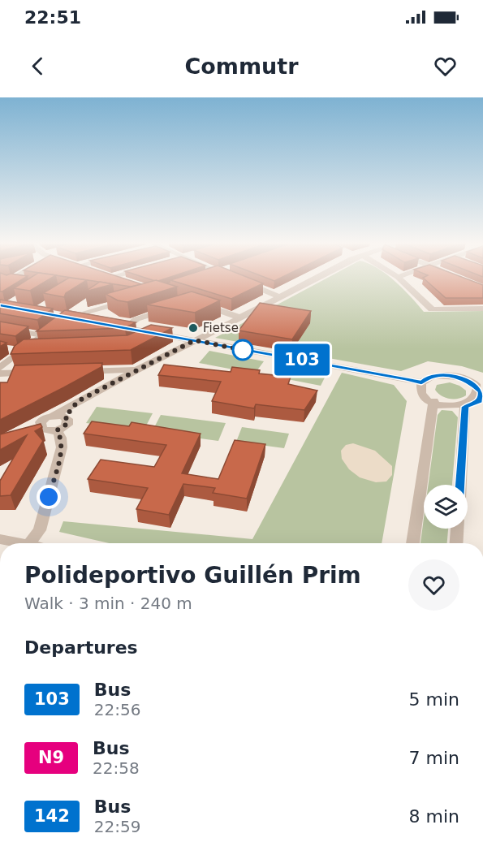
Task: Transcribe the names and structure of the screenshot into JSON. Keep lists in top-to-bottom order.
{
  "places": ["Fietse"],
  "lines": ["bus line 103"],
  "page": {
    "status": "22:51",
    "header": "Commutr",
    "on_map": "103",
    "heading": [
      ["Polideportivo Guillén Prim", "Walk · 3 min · 240 m"],
      "Departures"
    ],
    "list": [
      {
        "mark": "103",
        "name": "Bus",
        "note": "22:56",
        "value": "5 min"
      },
      {
        "mark": "N9",
        "name": "Bus",
        "note": "22:58",
        "value": "7 min"
      },
      {
        "mark": "142",
        "name": "Bus",
        "note": "22:59",
        "value": "8 min"
      }
    ]
  }
}
